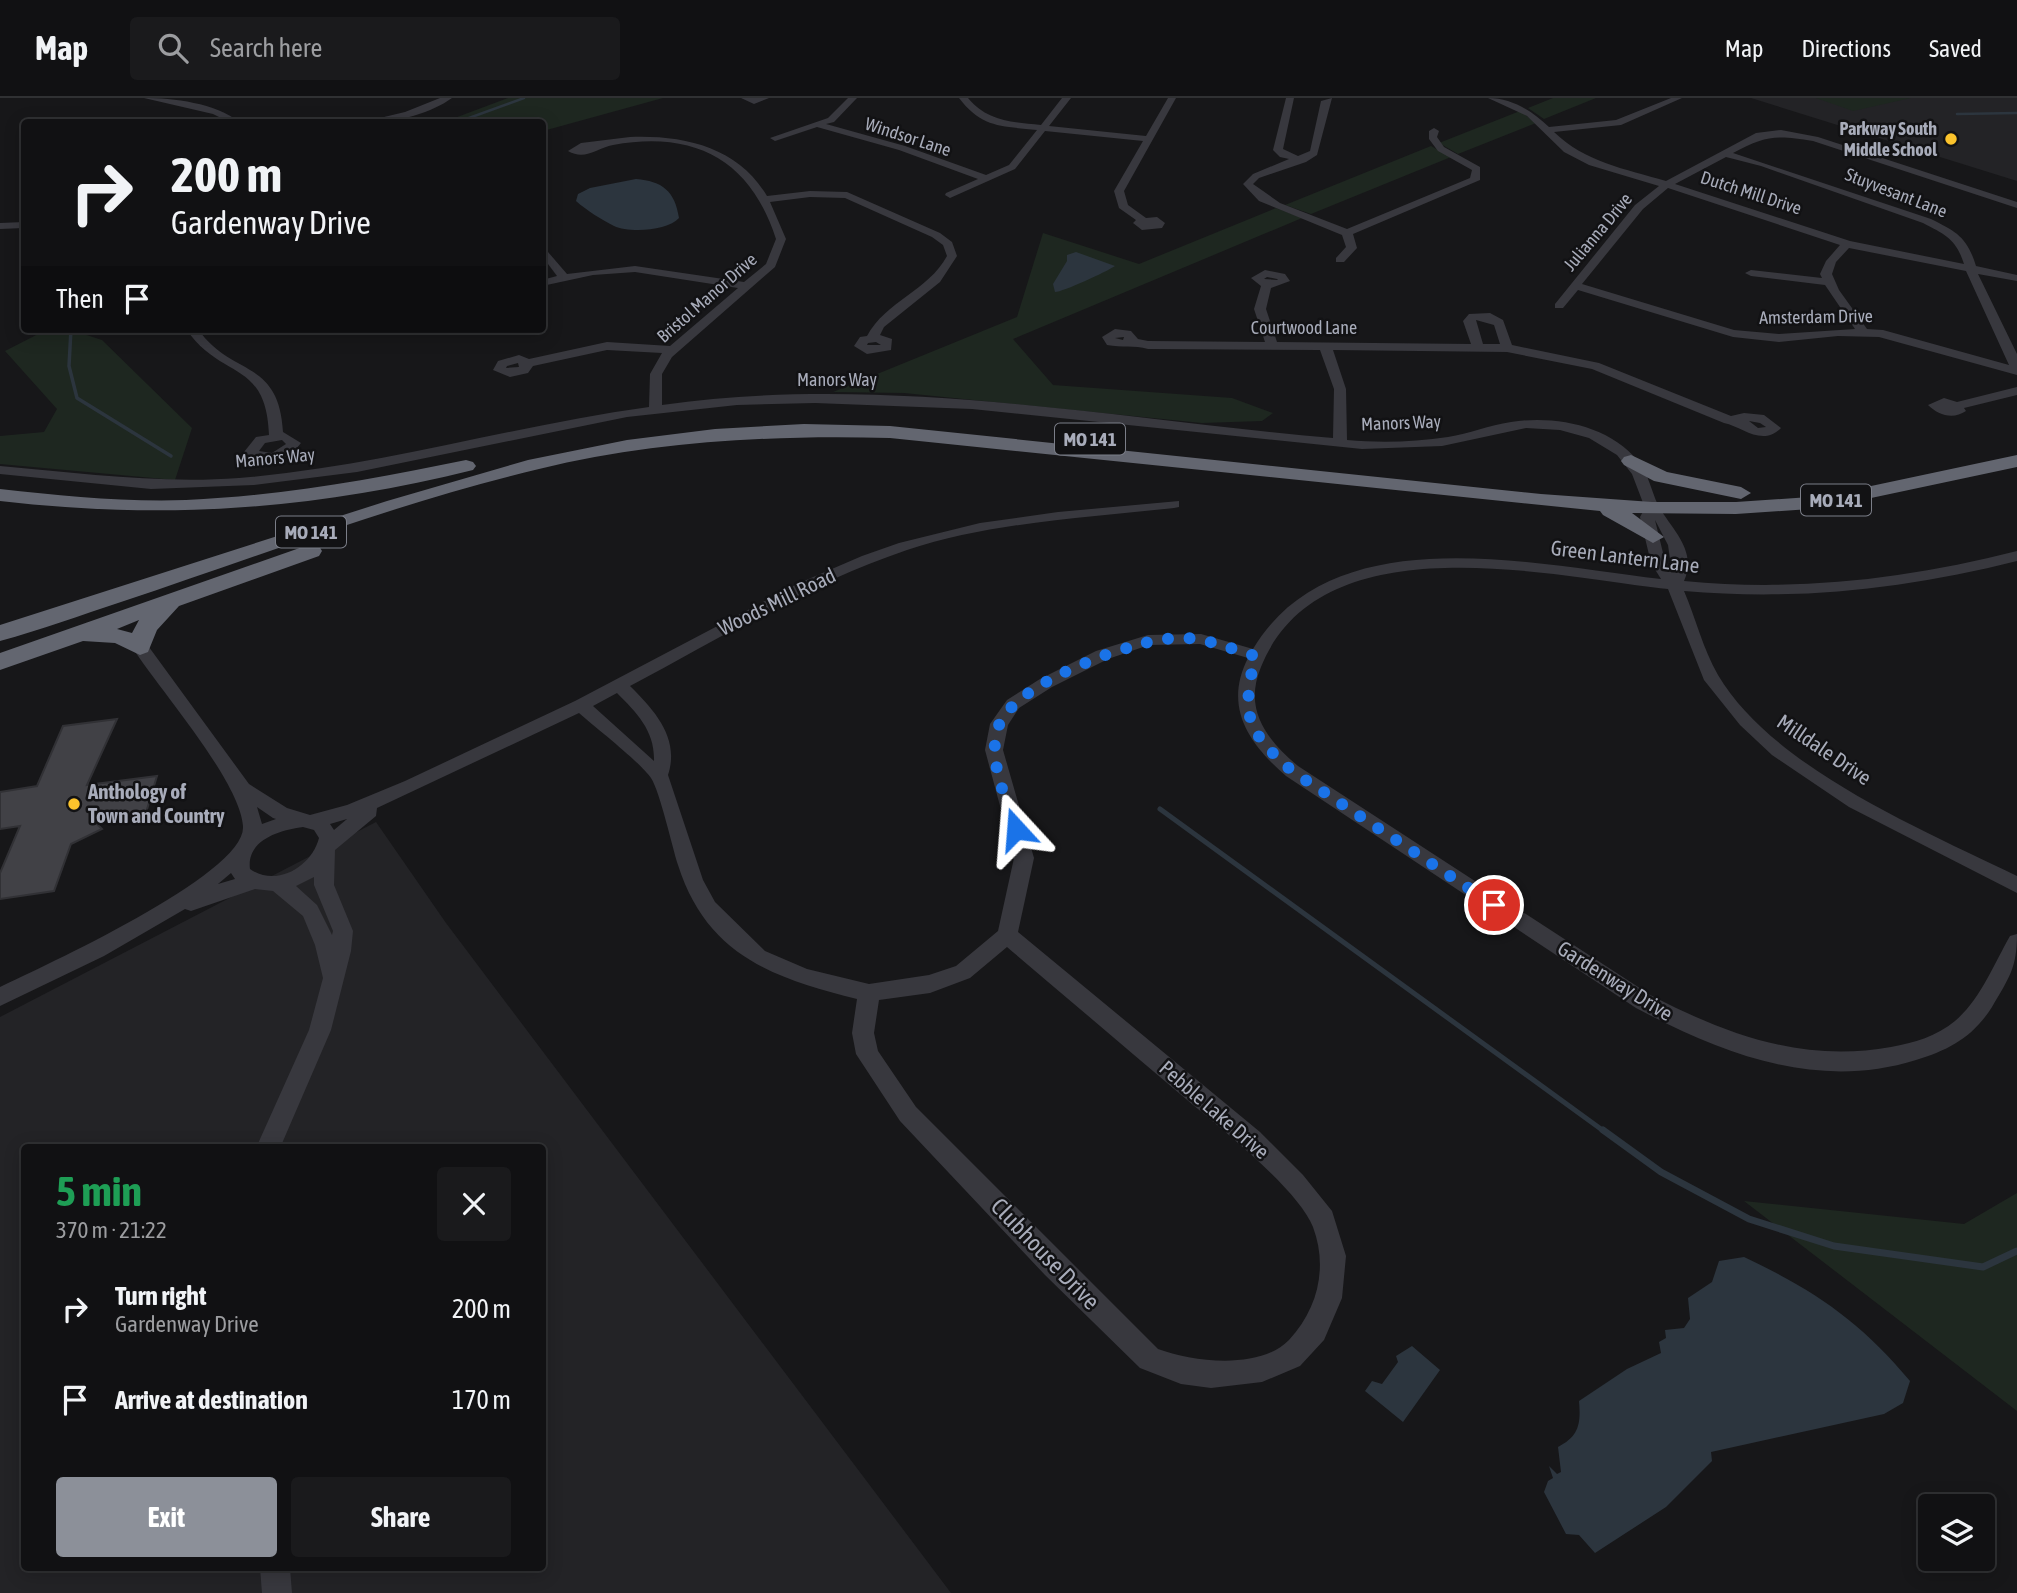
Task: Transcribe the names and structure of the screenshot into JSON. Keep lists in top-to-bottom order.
{
  "streets": {
    "highway": ["MO 141"],
    "street": [
      "Windsor Lane",
      "Dutch Mill Drive",
      "Stuyvesant Lane",
      "Julianna Drive",
      "Bristol Manor Drive",
      "Amsterdam Drive",
      "Courtwood Lane",
      "Manors Way",
      "Green Lantern Lane",
      "Woods Mill Road",
      "Milldale Drive",
      "Gardenway Drive",
      "Pebble Lake Drive",
      "Clubhouse Drive"
    ]
  },
  "crossings": [
    ["Dutch Mill Drive", "Stuyvesant Lane"],
    ["Dutch Mill Drive", "Julianna Drive"],
    ["Stuyvesant Lane", "Julianna Drive"],
    ["Stuyvesant Lane", "Amsterdam Drive"],
    ["Julianna Drive", "Amsterdam Drive"],
    ["Bristol Manor Drive", "Manors Way"],
    ["MO 141", "Milldale Drive"],
    ["Green Lantern Lane", "Milldale Drive"],
    ["Green Lantern Lane", "Gardenway Drive"],
    ["Pebble Lake Drive", "Clubhouse Drive"]
  ],
  "places": ["Parkway South Middle School", "Anthology of Town and Country"],
  "page": {
    "header": "Map",
    "search": "Search here",
    "nav": ["Map", "Directions", "Saved"],
    "turn": ["200 m", "Gardenway Drive"],
    "then": "Then",
    "heading": ["5 min", "370 m · 21:22"],
    "list": [
      {
        "name": "Turn right",
        "note": "Gardenway Drive",
        "value": "200 m"
      },
      {
        "name": "Arrive at destination",
        "value": "170 m"
      }
    ],
    "buttons": ["Exit", "Share"]
  }
}
